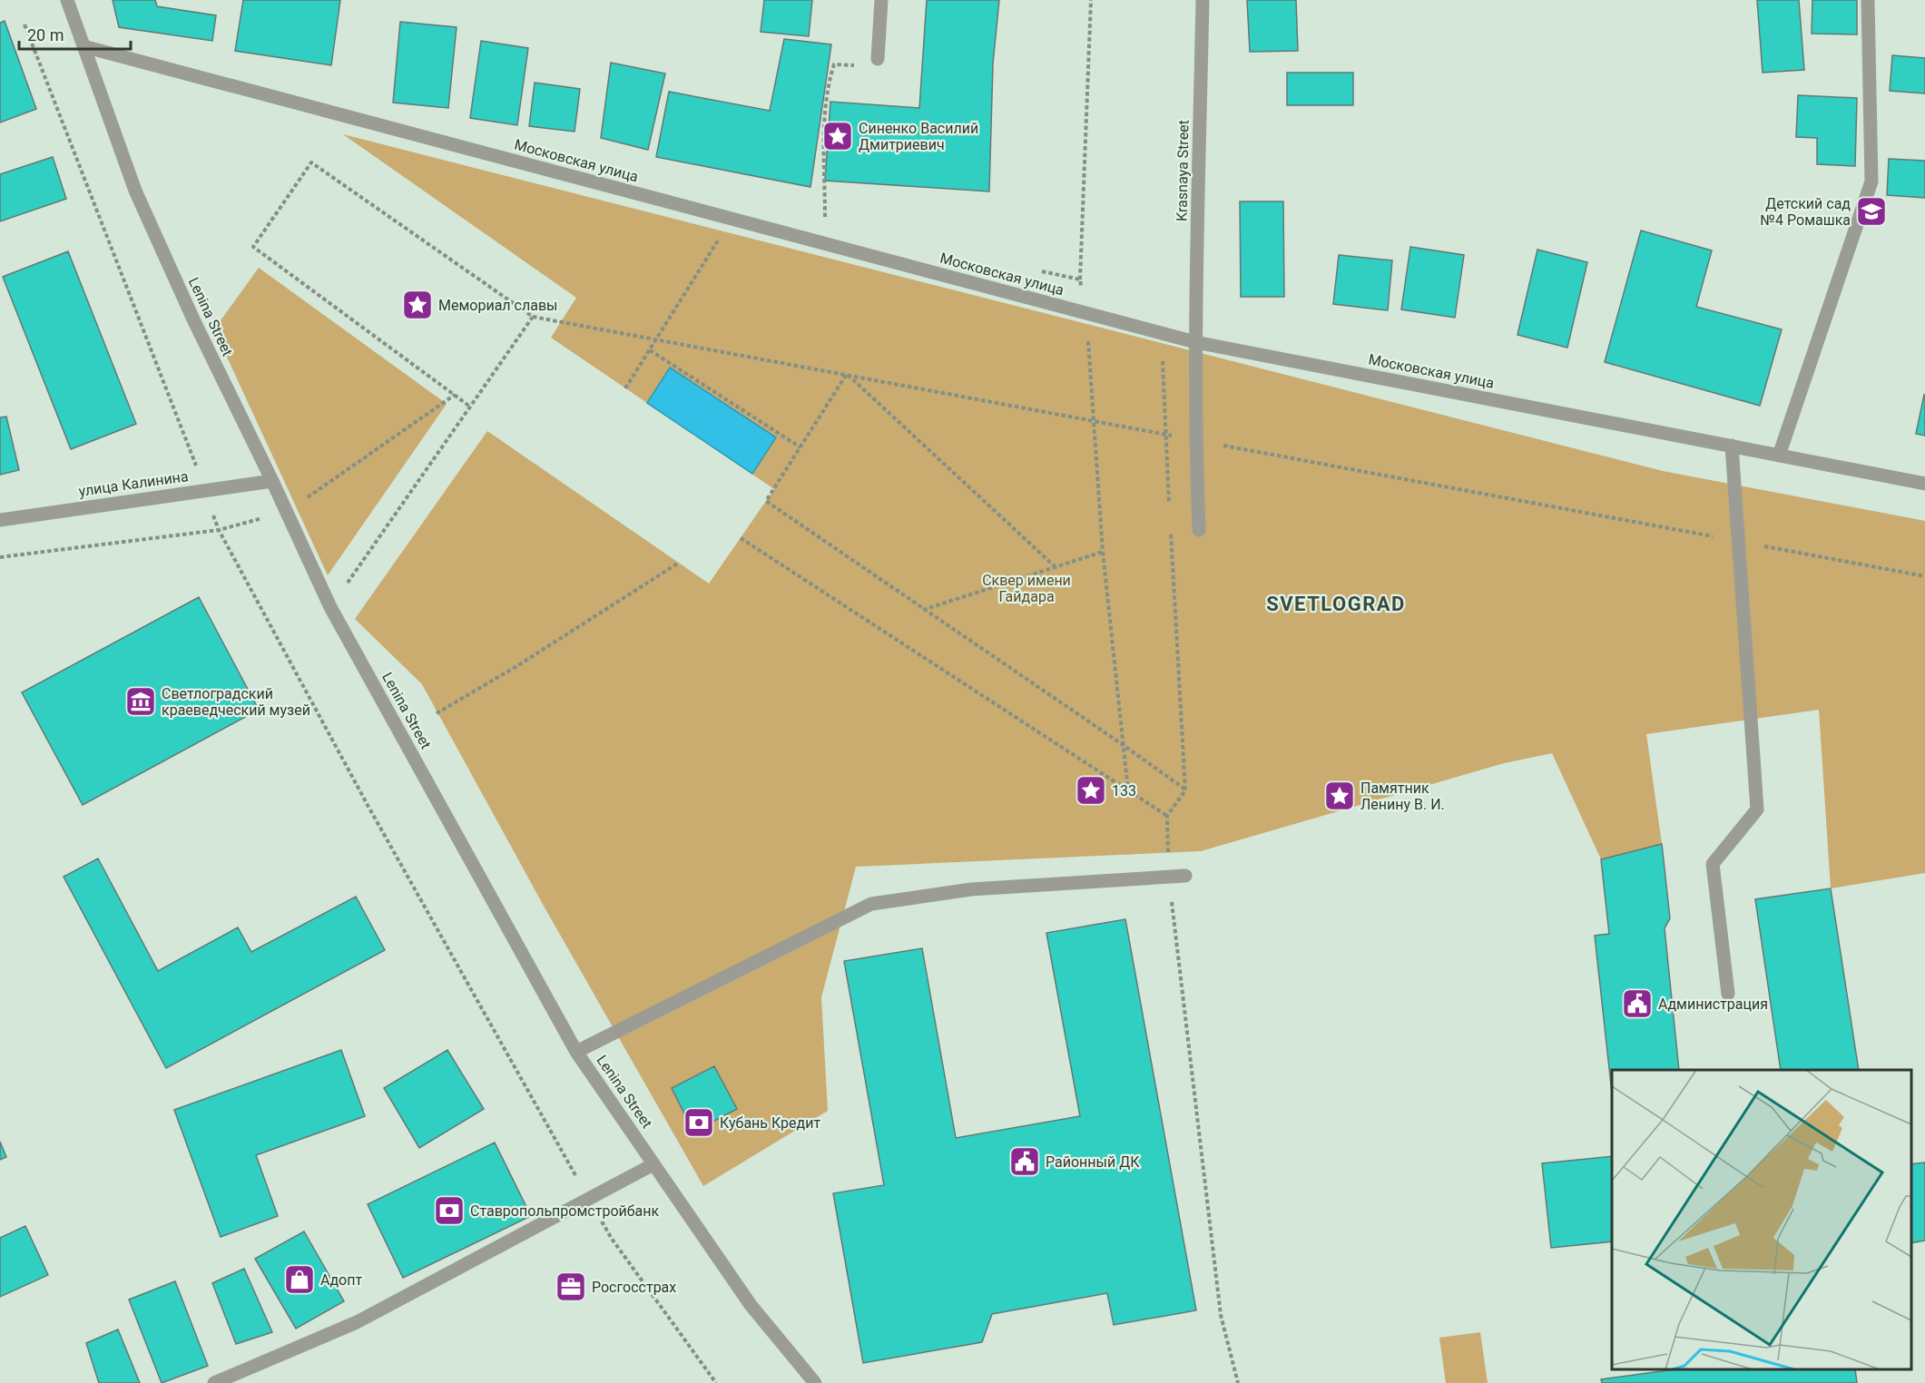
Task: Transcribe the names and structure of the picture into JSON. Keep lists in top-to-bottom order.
{
  "streets": {
    "street": [
      "Московская улица",
      "Krasnaya Street",
      "Lenina Street",
      "улица Калинина"
    ]
  },
  "crossings": [
    ["Московская улица", "Krasnaya Street"],
    ["Московская улица", "Lenina Street"],
    ["Lenina Street", "улица Калинина"]
  ],
  "districts": ["SVETLOGRAD"],
  "parks": ["Сквер имени Гайдара"],
  "places": {
    "place": [
      "Синенко Василий Дмитриевич",
      "Мемориал славы",
      "133",
      "Памятник Ленину В. И."
    ],
    "school or university": ["Детский сад №4 Ромашка"],
    "museum": ["Светлоградский краеведческий музей"],
    "public building": ["Администрация", "Районный ДК"],
    "bank": ["Кубань Кредит", "Ставропольпромстройбанк"],
    "shop": ["Адопт"],
    "office": ["Росгосстрах"]
  },
  "scale_bar": "20 m"
}
